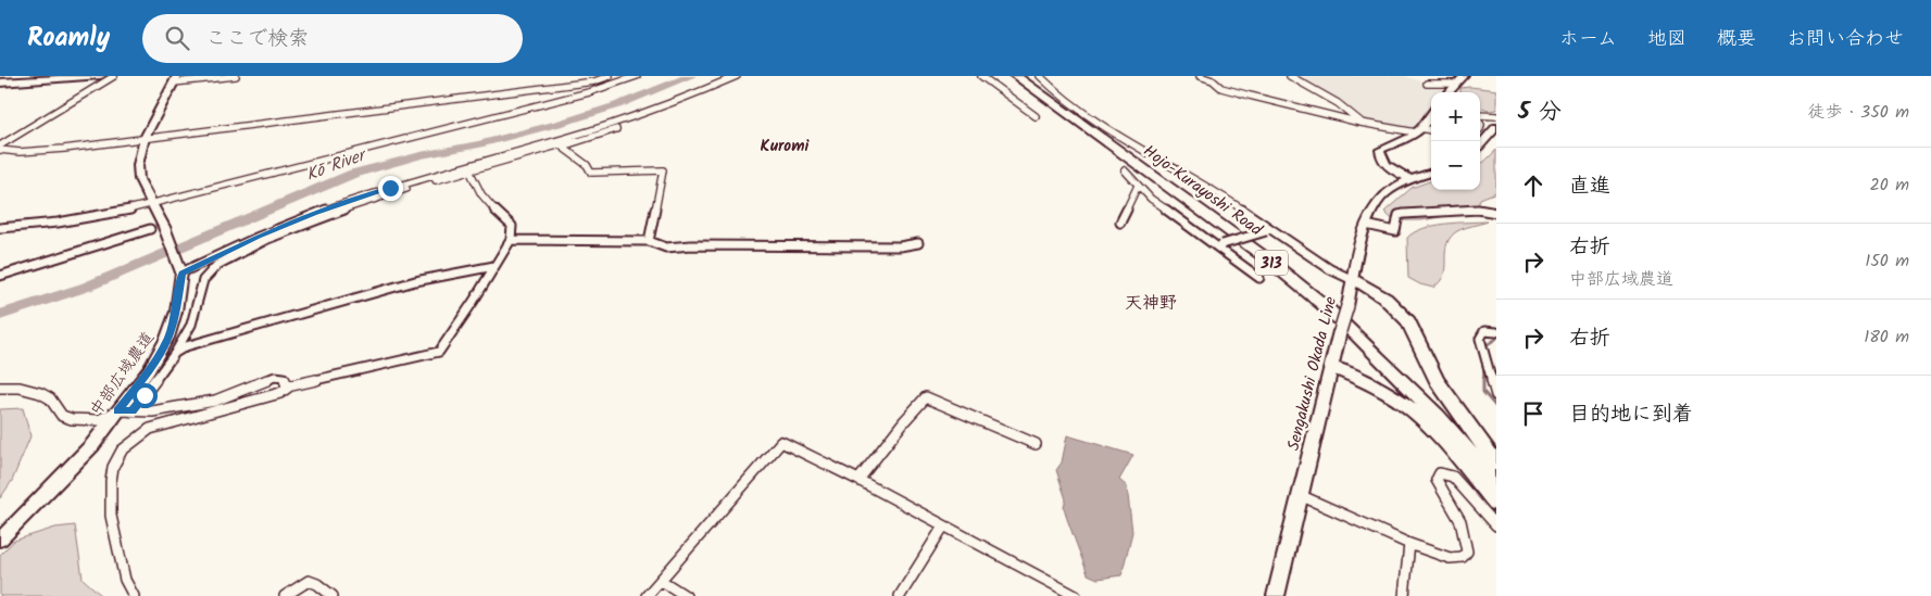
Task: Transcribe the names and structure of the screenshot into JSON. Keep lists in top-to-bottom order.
{
  "streets": {
    "highway": ["Hojo-Kurayoshi Road", "313"],
    "main road": ["中部広域農道", "Sengakushi Okada Line"]
  },
  "districts": ["Kuromi", "天神野"],
  "water": ["Kō River"],
  "page": {
    "header": "Roamly",
    "search": "ここで検索",
    "nav": [
      "ホーム",
      "地図",
      "概要",
      "お問い合わせ"
    ],
    "heading": ["5 分", "徒歩 · 350 m"],
    "map_buttons": ["+", "−"],
    "list": [
      ["直進", "20 m"],
      ["右折", "中部広域農道", "150 m"],
      ["右折", "180 m"],
      "目的地に到着"
    ]
  }
}
